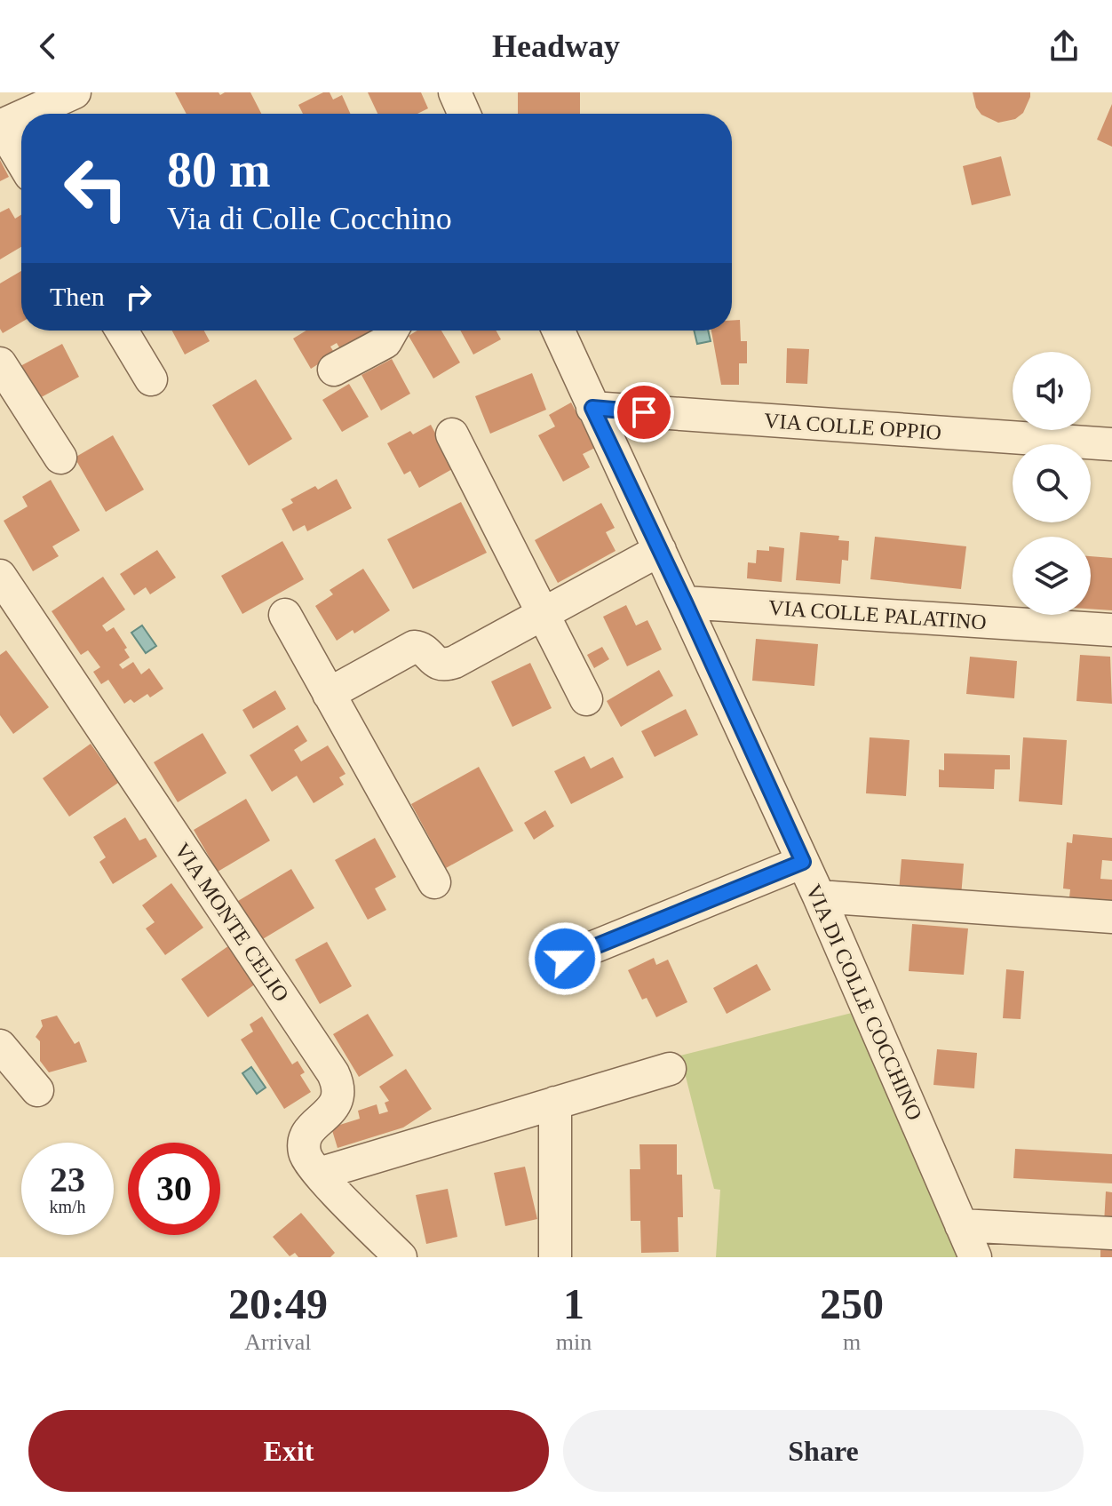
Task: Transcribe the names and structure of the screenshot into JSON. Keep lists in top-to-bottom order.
{
  "streets": {
    "street": [
      "VIA COLLE OPPIO",
      "VIA COLLE PALATINO",
      "VIA MONTE CELIO",
      "VIA DI COLLE COCCHINO"
    ]
  },
  "crossings": [
    ["VIA COLLE OPPIO", "VIA DI COLLE COCCHINO"],
    ["VIA COLLE PALATINO", "VIA DI COLLE COCCHINO"]
  ],
  "page": {
    "header": "Headway",
    "turn": ["80 m", "Via di Colle Cocchino"],
    "then": "Then",
    "speed": "23 km/h",
    "limit": "30",
    "eta": [
      "20:49",
      "Arrival",
      "1",
      "min",
      "250",
      "m"
    ],
    "buttons": ["Exit", "Share"]
  }
}
